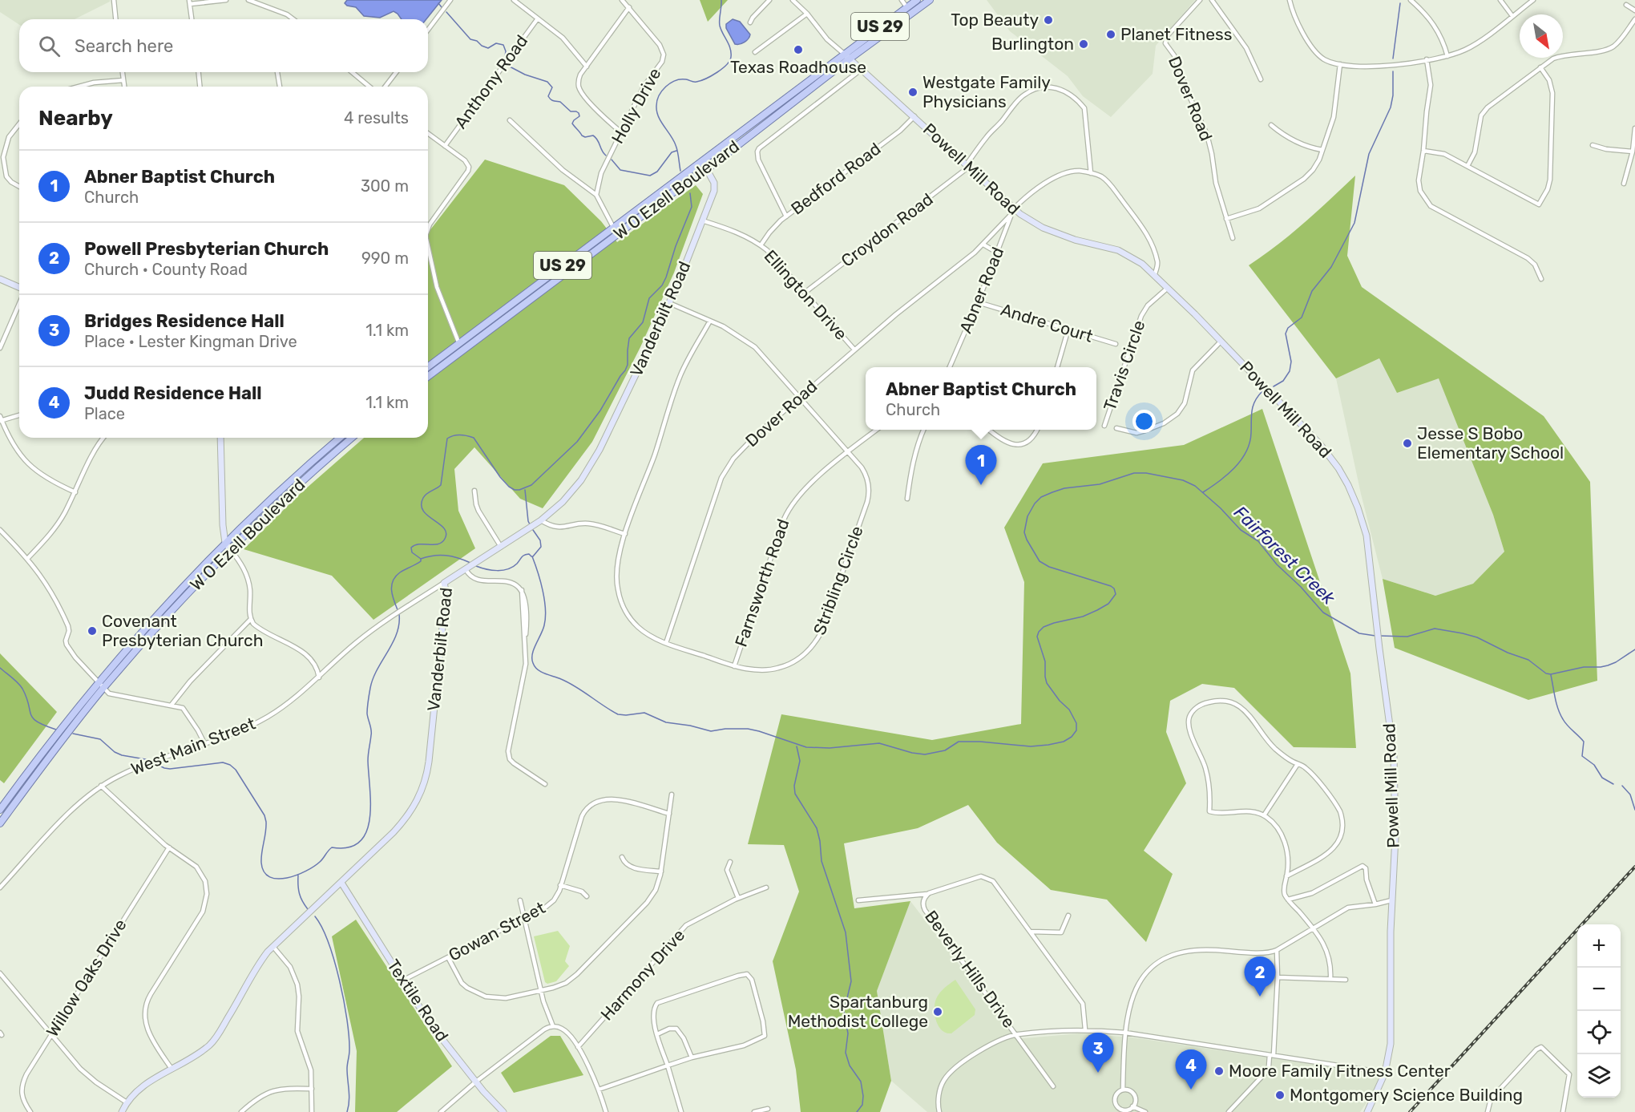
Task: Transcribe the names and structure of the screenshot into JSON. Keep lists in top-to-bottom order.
{
  "streets": {
    "main road": ["US 29", "W O Ezell Boulevard"],
    "street": [
      "Anthony Road",
      "Dover Road",
      "Holly Drive",
      "Powell Mill Road",
      "Bedford Road",
      "Croydon Road",
      "Abner Road",
      "Ellington Drive",
      "Vanderbilt Road",
      "Andre Court",
      "Travis Circle",
      "Stribling Circle",
      "Farnsworth Road",
      "West Main Street",
      "Gowan Street",
      "Beverly Hills Drive",
      "Harmony Drive",
      "Willow Oaks Drive",
      "Textile Road"
    ]
  },
  "crossings": [
    ["Dover Road", "Powell Mill Road"],
    ["Dover Road", "Croydon Road"],
    ["Dover Road", "Abner Road"],
    ["Dover Road", "Ellington Drive"],
    ["Dover Road", "Stribling Circle"],
    ["Powell Mill Road", "Bedford Road"],
    ["Powell Mill Road", "W O Ezell Boulevard"],
    ["Powell Mill Road", "Croydon Road"],
    ["Powell Mill Road", "Abner Road"],
    ["Powell Mill Road", "Travis Circle"],
    ["Bedford Road", "Ellington Drive"],
    ["W O Ezell Boulevard", "Vanderbilt Road"],
    ["Croydon Road", "Ellington Drive"],
    ["Abner Road", "Andre Court"],
    ["Ellington Drive", "Vanderbilt Road"],
    ["Vanderbilt Road", "Stribling Circle"],
    ["Vanderbilt Road", "West Main Street"],
    ["Vanderbilt Road", "Textile Road"],
    ["Stribling Circle", "Farnsworth Road"],
    ["Gowan Street", "Textile Road"]
  ],
  "water": ["Fairforest Creek"],
  "places": [
    "Top Beauty",
    "Planet Fitness",
    "Burlington",
    "Texas Roadhouse",
    "Westgate Family Physicians",
    "Jesse S Bobo Elementary School",
    "Covenant Presbyterian Church",
    "Spartanburg Methodist College",
    "Moore Family Fitness Center",
    "Montgomery Science Building"
  ],
  "north": "bottom right",
  "page": {
    "search": "Search here",
    "heading": ["Nearby", "4 results"],
    "list": [
      {
        "mark": "1",
        "name": "Abner Baptist Church",
        "note": "Church",
        "value": "300 m"
      },
      {
        "mark": "2",
        "name": "Powell Presbyterian Church",
        "note": "Church · County Road",
        "value": "990 m"
      },
      {
        "mark": "3",
        "name": "Bridges Residence Hall",
        "note": "Place · Lester Kingman Drive",
        "value": "1.1 km"
      },
      {
        "mark": "4",
        "name": "Judd Residence Hall",
        "note": "Place",
        "value": "1.1 km"
      }
    ],
    "popup": ["Abner Baptist Church", "Church"],
    "pins": [
      "1",
      "2",
      "3",
      "4"
    ],
    "map_buttons": ["+", "−"]
  }
}
